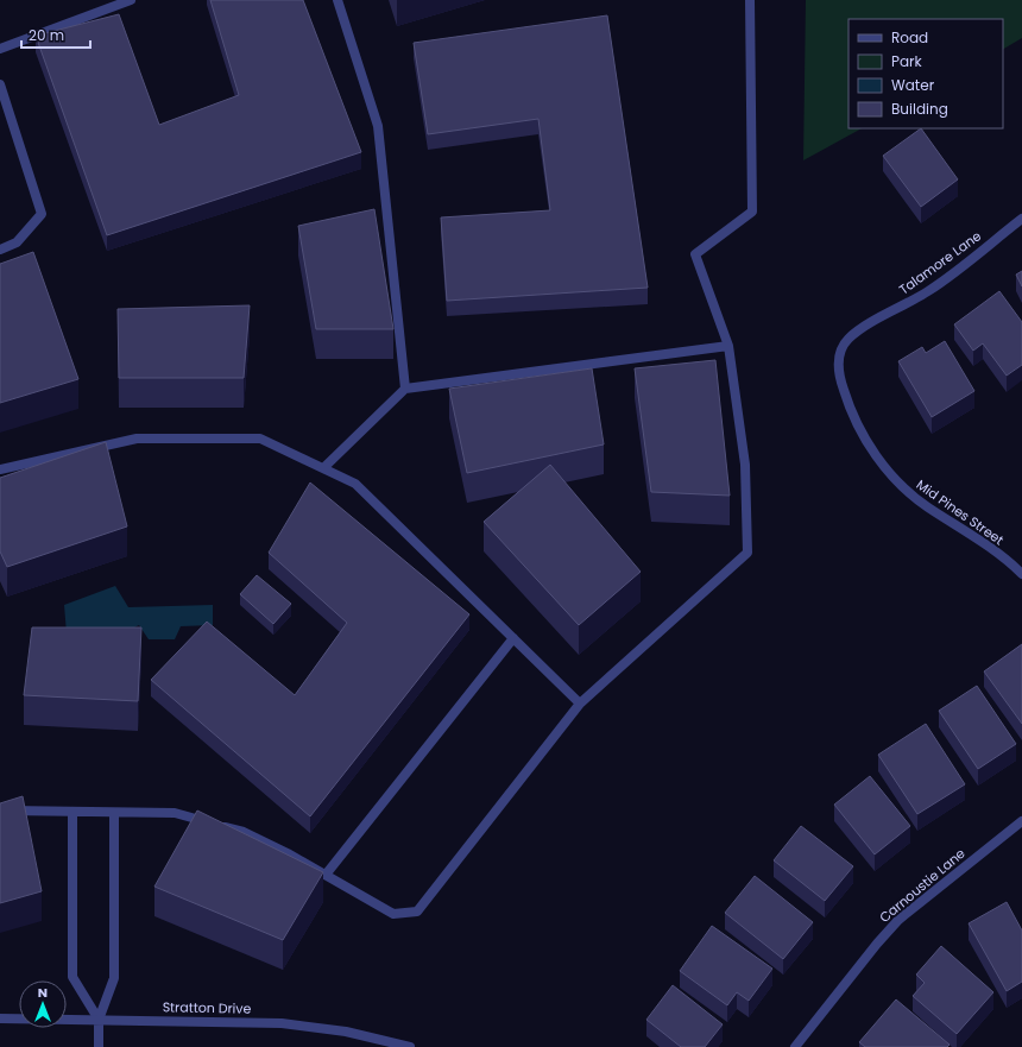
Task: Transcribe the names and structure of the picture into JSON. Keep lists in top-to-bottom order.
{
  "streets": {
    "street": [
      "Talamore Lane",
      "Mid Pines Street",
      "Carnoustie Lane",
      "Stratton Drive"
    ]
  },
  "crossings": [
    ["Talamore Lane", "Mid Pines Street"]
  ],
  "legend": [
    "Road",
    "Park",
    "Water",
    "Building"
  ],
  "scale_bar": "20 m",
  "north": "top"
}
